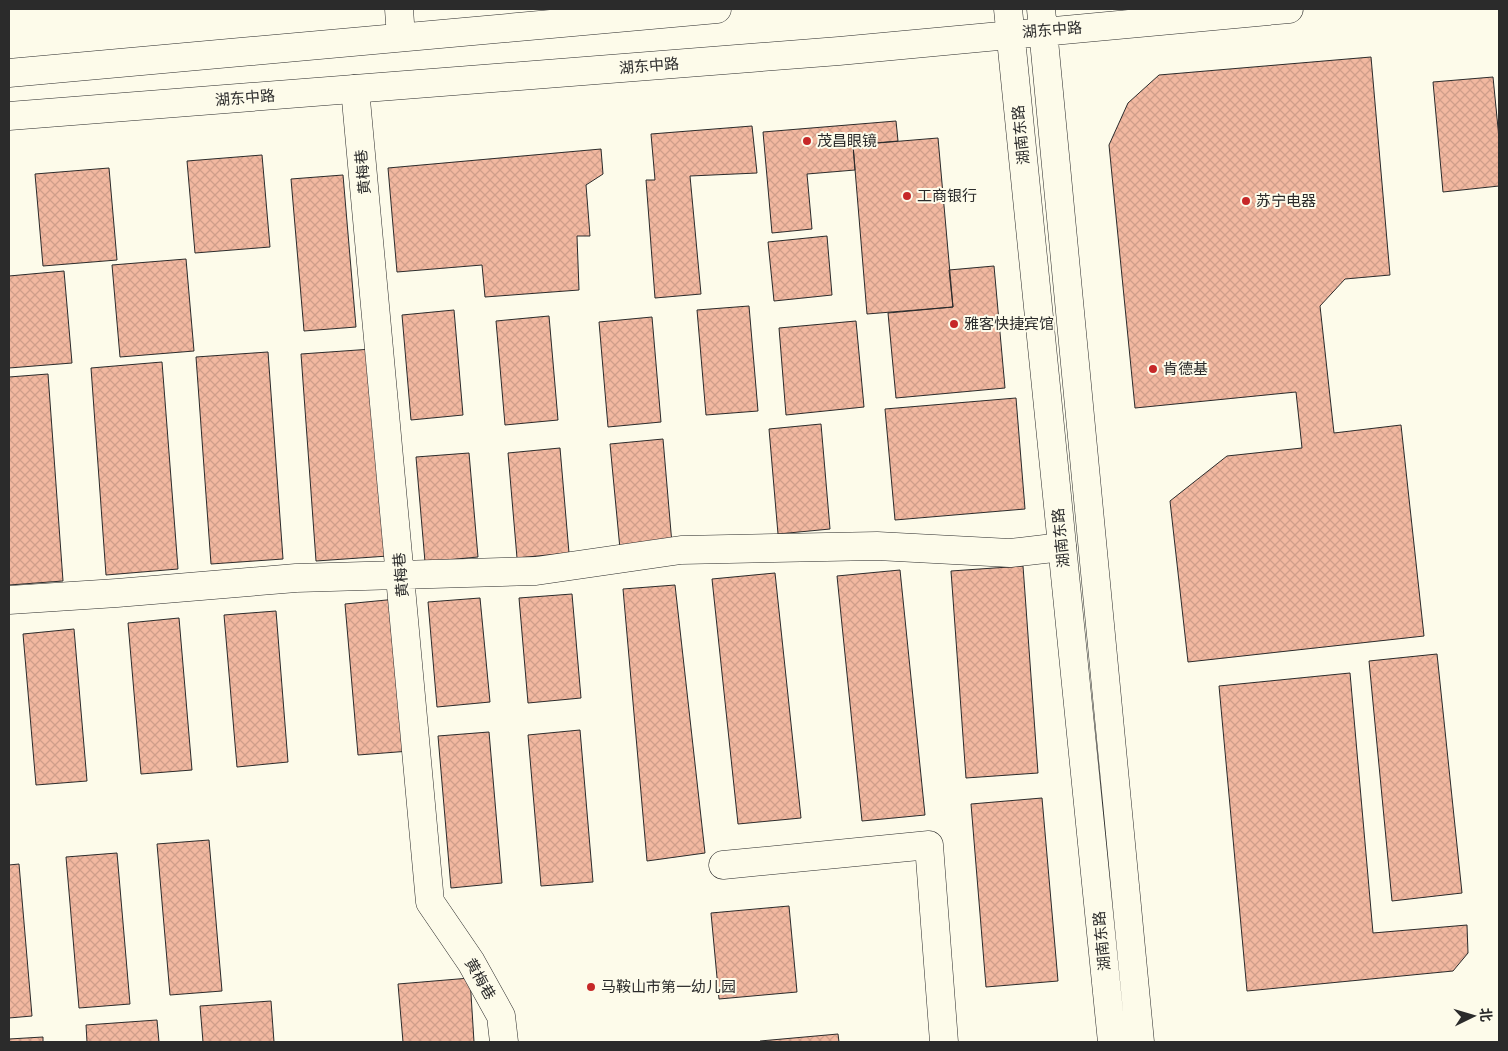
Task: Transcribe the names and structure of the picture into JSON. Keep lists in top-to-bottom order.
{
  "streets": {
    "main road": ["湖东中路", "湖南东路", "黄梅巷"]
  },
  "crossings": [
    ["湖东中路", "湖南东路"],
    ["湖东中路", "黄梅巷"]
  ],
  "places": [
    "茂昌眼镜",
    "工商银行",
    "苏宁电器",
    "雅客快捷宾馆",
    "肯德基",
    "马鞍山市第一幼儿园"
  ],
  "north": "right"
}
